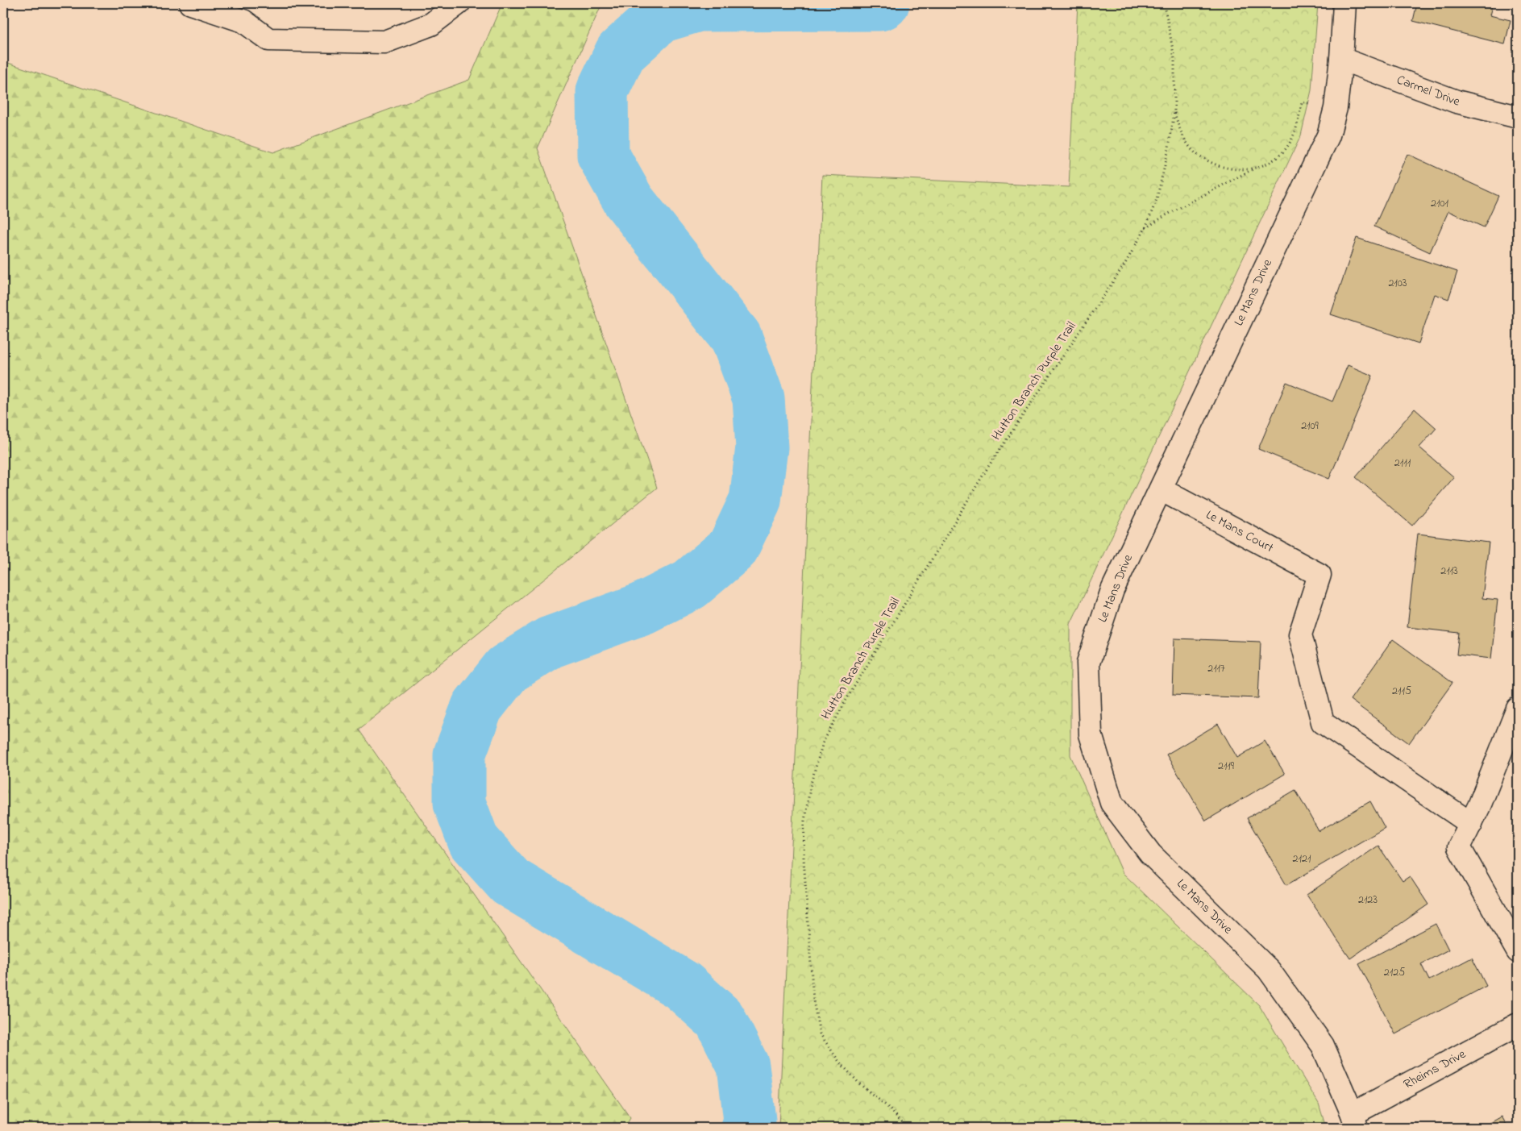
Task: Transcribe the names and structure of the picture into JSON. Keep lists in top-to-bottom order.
{
  "streets": {
    "street": [
      "Carmel Drive",
      "Le Mans Drive",
      "Le Mans Court",
      "Rheims Drive"
    ],
    "path": ["Hutton Branch Purple Trail"]
  },
  "crossings": [
    ["Carmel Drive", "Le Mans Drive"],
    ["Le Mans Drive", "Hutton Branch Purple Trail"],
    ["Le Mans Drive", "Le Mans Court"],
    ["Le Mans Drive", "Rheims Drive"]
  ],
  "house_numbers": [
    "2101",
    "2103",
    "2109",
    "2111",
    "2113",
    "2117",
    "2115",
    "2119",
    "2121",
    "2123",
    "2125"
  ]
}
